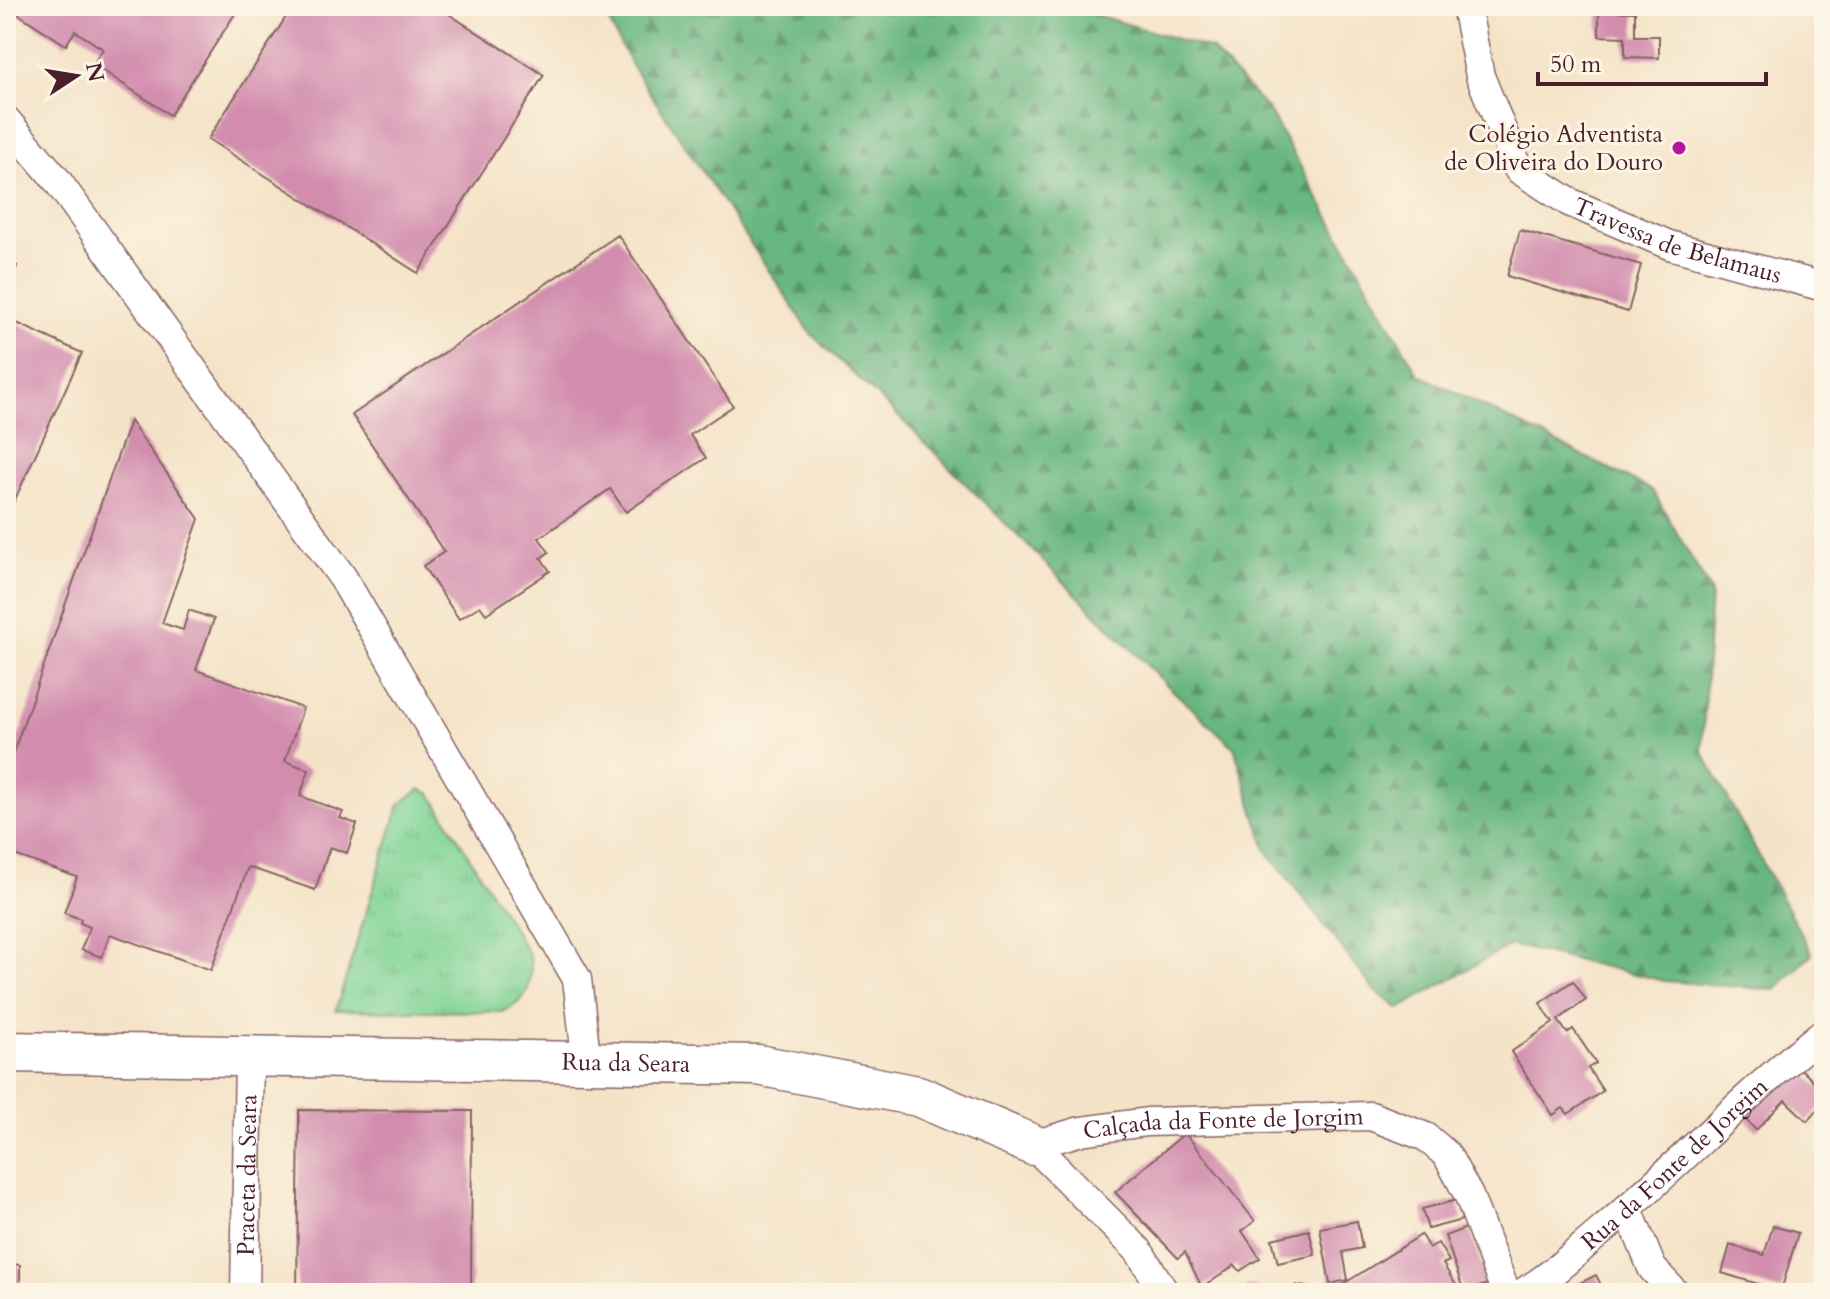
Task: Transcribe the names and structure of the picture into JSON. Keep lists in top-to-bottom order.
{
  "streets": {
    "street": [
      "Travessa de Belamaus",
      "Rua da Seara",
      "Calçada da Fonte de Jorgim",
      "Rua da Fonte de Jorgim",
      "Praceta da Seara"
    ]
  },
  "crossings": [
    ["Rua da Seara", "Calçada da Fonte de Jorgim"],
    ["Rua da Seara", "Praceta da Seara"]
  ],
  "places": ["Colégio Adventista de Oliveira do Douro"],
  "scale_bar": "50 m",
  "north": "right"
}
